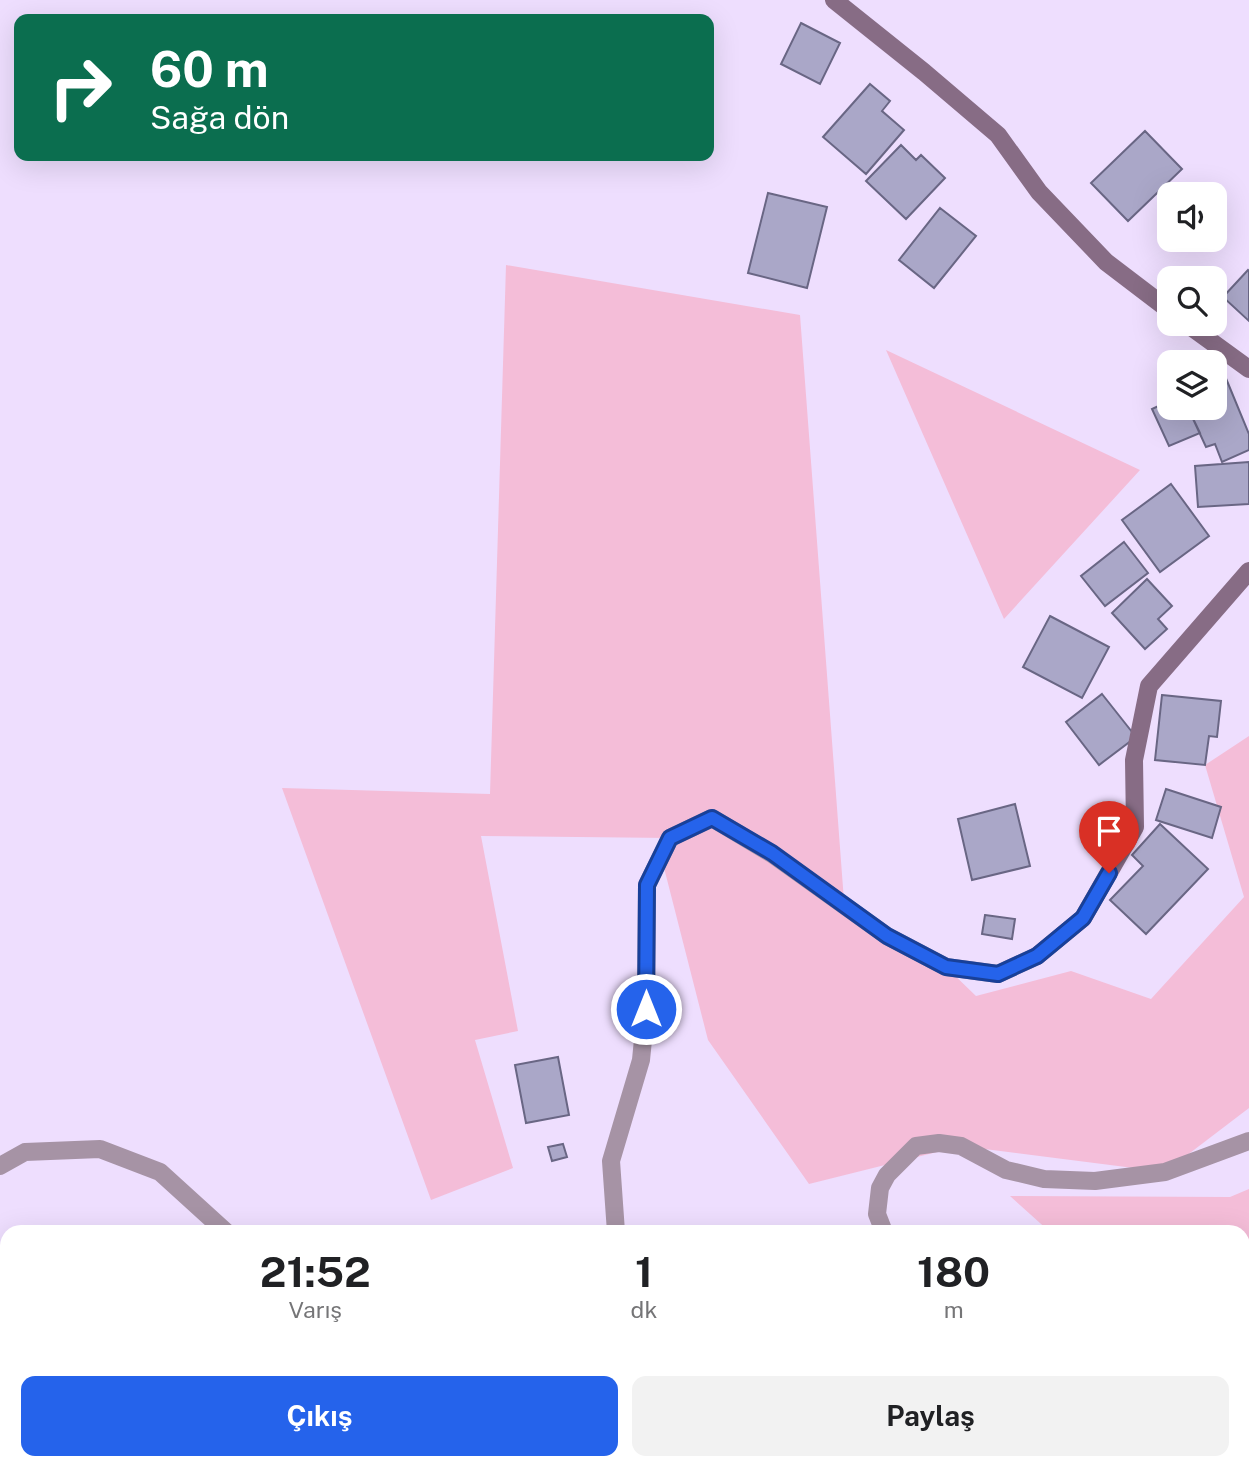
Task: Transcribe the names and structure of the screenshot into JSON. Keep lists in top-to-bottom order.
{
  "page": {
    "turn": ["60 m", "Sağa dön"],
    "eta": [
      "21:52",
      "Varış",
      "1",
      "dk",
      "180",
      "m"
    ],
    "buttons": ["Çıkış", "Paylaş"]
  }
}
